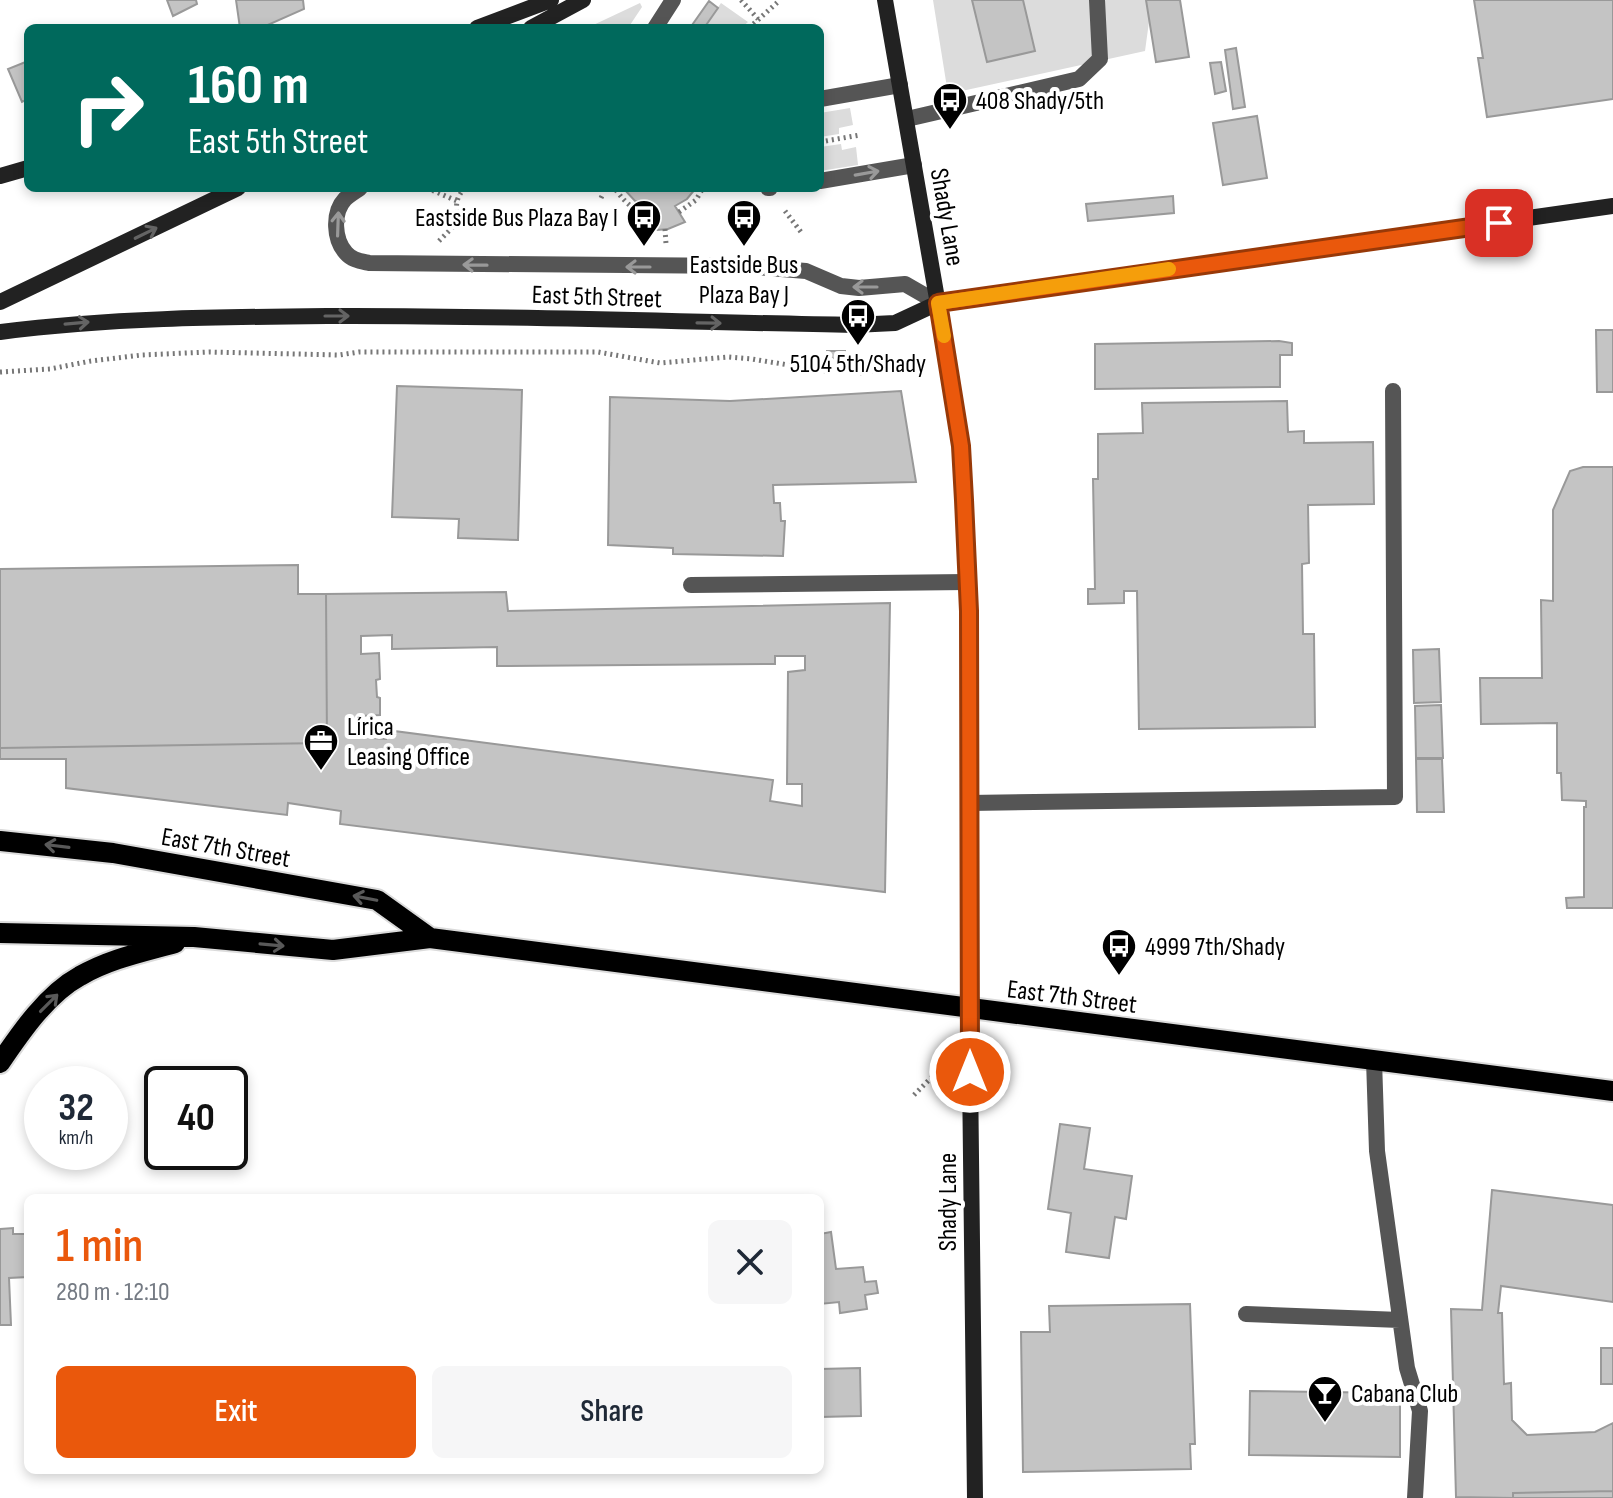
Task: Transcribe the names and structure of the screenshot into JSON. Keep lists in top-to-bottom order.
{
  "streets": {
    "main road": ["East 7th Street"],
    "street": ["Shady Lane", "East 5th Street"]
  },
  "crossings": [
    ["Shady Lane", "East 5th Street"],
    ["Shady Lane", "East 7th Street"]
  ],
  "one_way": ["East 5th Street"],
  "places": {
    "bus stop": [
      "408 Shady/5th",
      "Eastside Bus Plaza Bay I",
      "Eastside Bus Plaza Bay J",
      "5104 5th/Shady",
      "4999 7th/Shady"
    ],
    "office": ["Lírica Leasing Office"],
    "bar": ["Cabana Club"]
  },
  "page": {
    "turn": ["160 m", "East 5th Street"],
    "speed": "32 km/h",
    "limit": "40",
    "heading": ["1 min", "280 m · 12:10"],
    "buttons": ["Exit", "Share"]
  }
}
